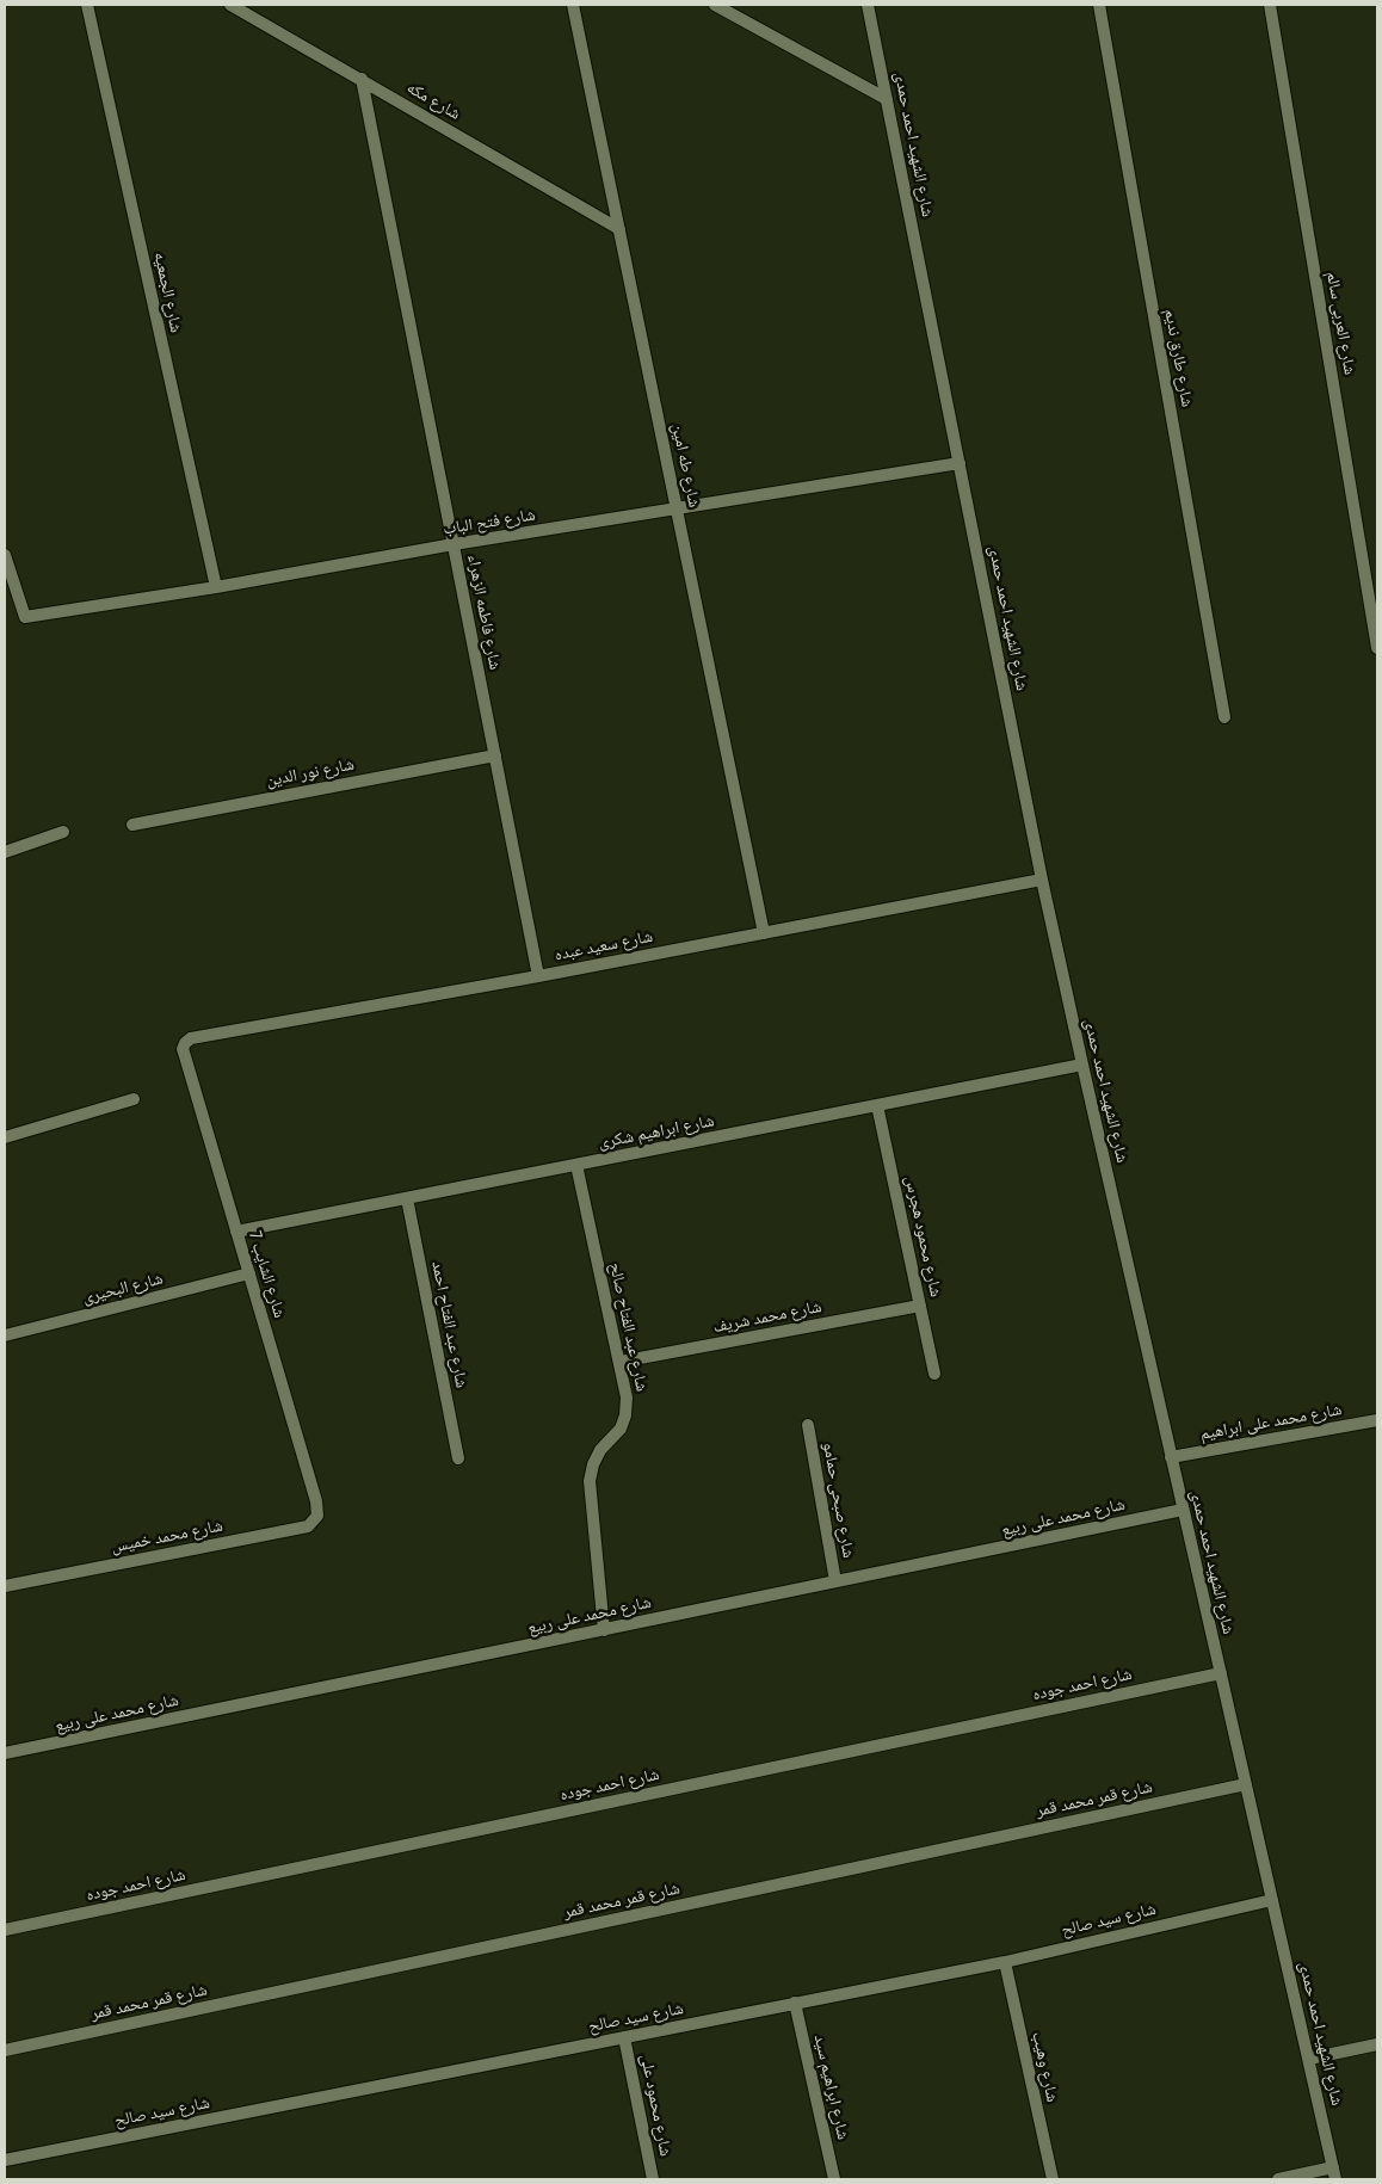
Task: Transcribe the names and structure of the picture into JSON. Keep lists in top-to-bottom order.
{
  "streets": {
    "street": [
      "شارع مكه",
      "شارع الشهيد احمد حمدى",
      "شارع الجمعيه",
      "شارع العربى سالم",
      "شارع طارق نديم",
      "شارع طه امين",
      "شارع فتح الباب",
      "شارع فاطمه الزهراء",
      "شارع نور الدين",
      "شارع سعيد عبده",
      "شارع ابراهيم شكرى",
      "شارع محمود هجرس",
      "شارع الشايب 7",
      "شارع البحيرى",
      "شارع محمد شريف",
      "شارع عبد الفتاح احمد",
      "شارع عبد الفتاح صالح",
      "شارع محمد على ابراهيم",
      "شارع صبحى حمامو",
      "شارع محمد على ربيع",
      "شارع محمد خميس",
      "شارع احمد جوده",
      "شارع قمر محمد قمر",
      "شارع سيد صالح",
      "شارع وهيب",
      "شارع ابراهيم سيد",
      "شارع محمود على"
    ]
  },
  "crossings": [
    ["شارع مكه", "شارع طه امين"],
    ["شارع مكه", "شارع فاطمه الزهراء"],
    ["شارع الشهيد احمد حمدى", "شارع فتح الباب"],
    ["شارع الشهيد احمد حمدى", "شارع سعيد عبده"],
    ["شارع الشهيد احمد حمدى", "شارع ابراهيم شكرى"],
    ["شارع الشهيد احمد حمدى", "شارع محمد على ابراهيم"],
    ["شارع الشهيد احمد حمدى", "شارع محمد على ربيع"],
    ["شارع الشهيد احمد حمدى", "شارع احمد جوده"],
    ["شارع الشهيد احمد حمدى", "شارع قمر محمد قمر"],
    ["شارع الشهيد احمد حمدى", "شارع سيد صالح"],
    ["شارع الجمعيه", "شارع فتح الباب"],
    ["شارع طه امين", "شارع فتح الباب"],
    ["شارع طه امين", "شارع سعيد عبده"],
    ["شارع فتح الباب", "شارع فاطمه الزهراء"],
    ["شارع فاطمه الزهراء", "شارع نور الدين"],
    ["شارع فاطمه الزهراء", "شارع سعيد عبده"],
    ["شارع سعيد عبده", "شارع الشايب 7"],
    ["شارع ابراهيم شكرى", "شارع محمود هجرس"],
    ["شارع ابراهيم شكرى", "شارع الشايب 7"],
    ["شارع ابراهيم شكرى", "شارع عبد الفتاح احمد"],
    ["شارع ابراهيم شكرى", "شارع عبد الفتاح صالح"],
    ["شارع محمود هجرس", "شارع محمد شريف"],
    ["شارع الشايب 7", "شارع البحيرى"],
    ["شارع الشايب 7", "شارع محمد خميس"],
    ["شارع محمد شريف", "شارع عبد الفتاح صالح"],
    ["شارع عبد الفتاح صالح", "شارع محمد على ربيع"],
    ["شارع صبحى حمامو", "شارع محمد على ربيع"],
    ["شارع سيد صالح", "شارع وهيب"],
    ["شارع سيد صالح", "شارع ابراهيم سيد"],
    ["شارع سيد صالح", "شارع محمود على"]
  ]
}
